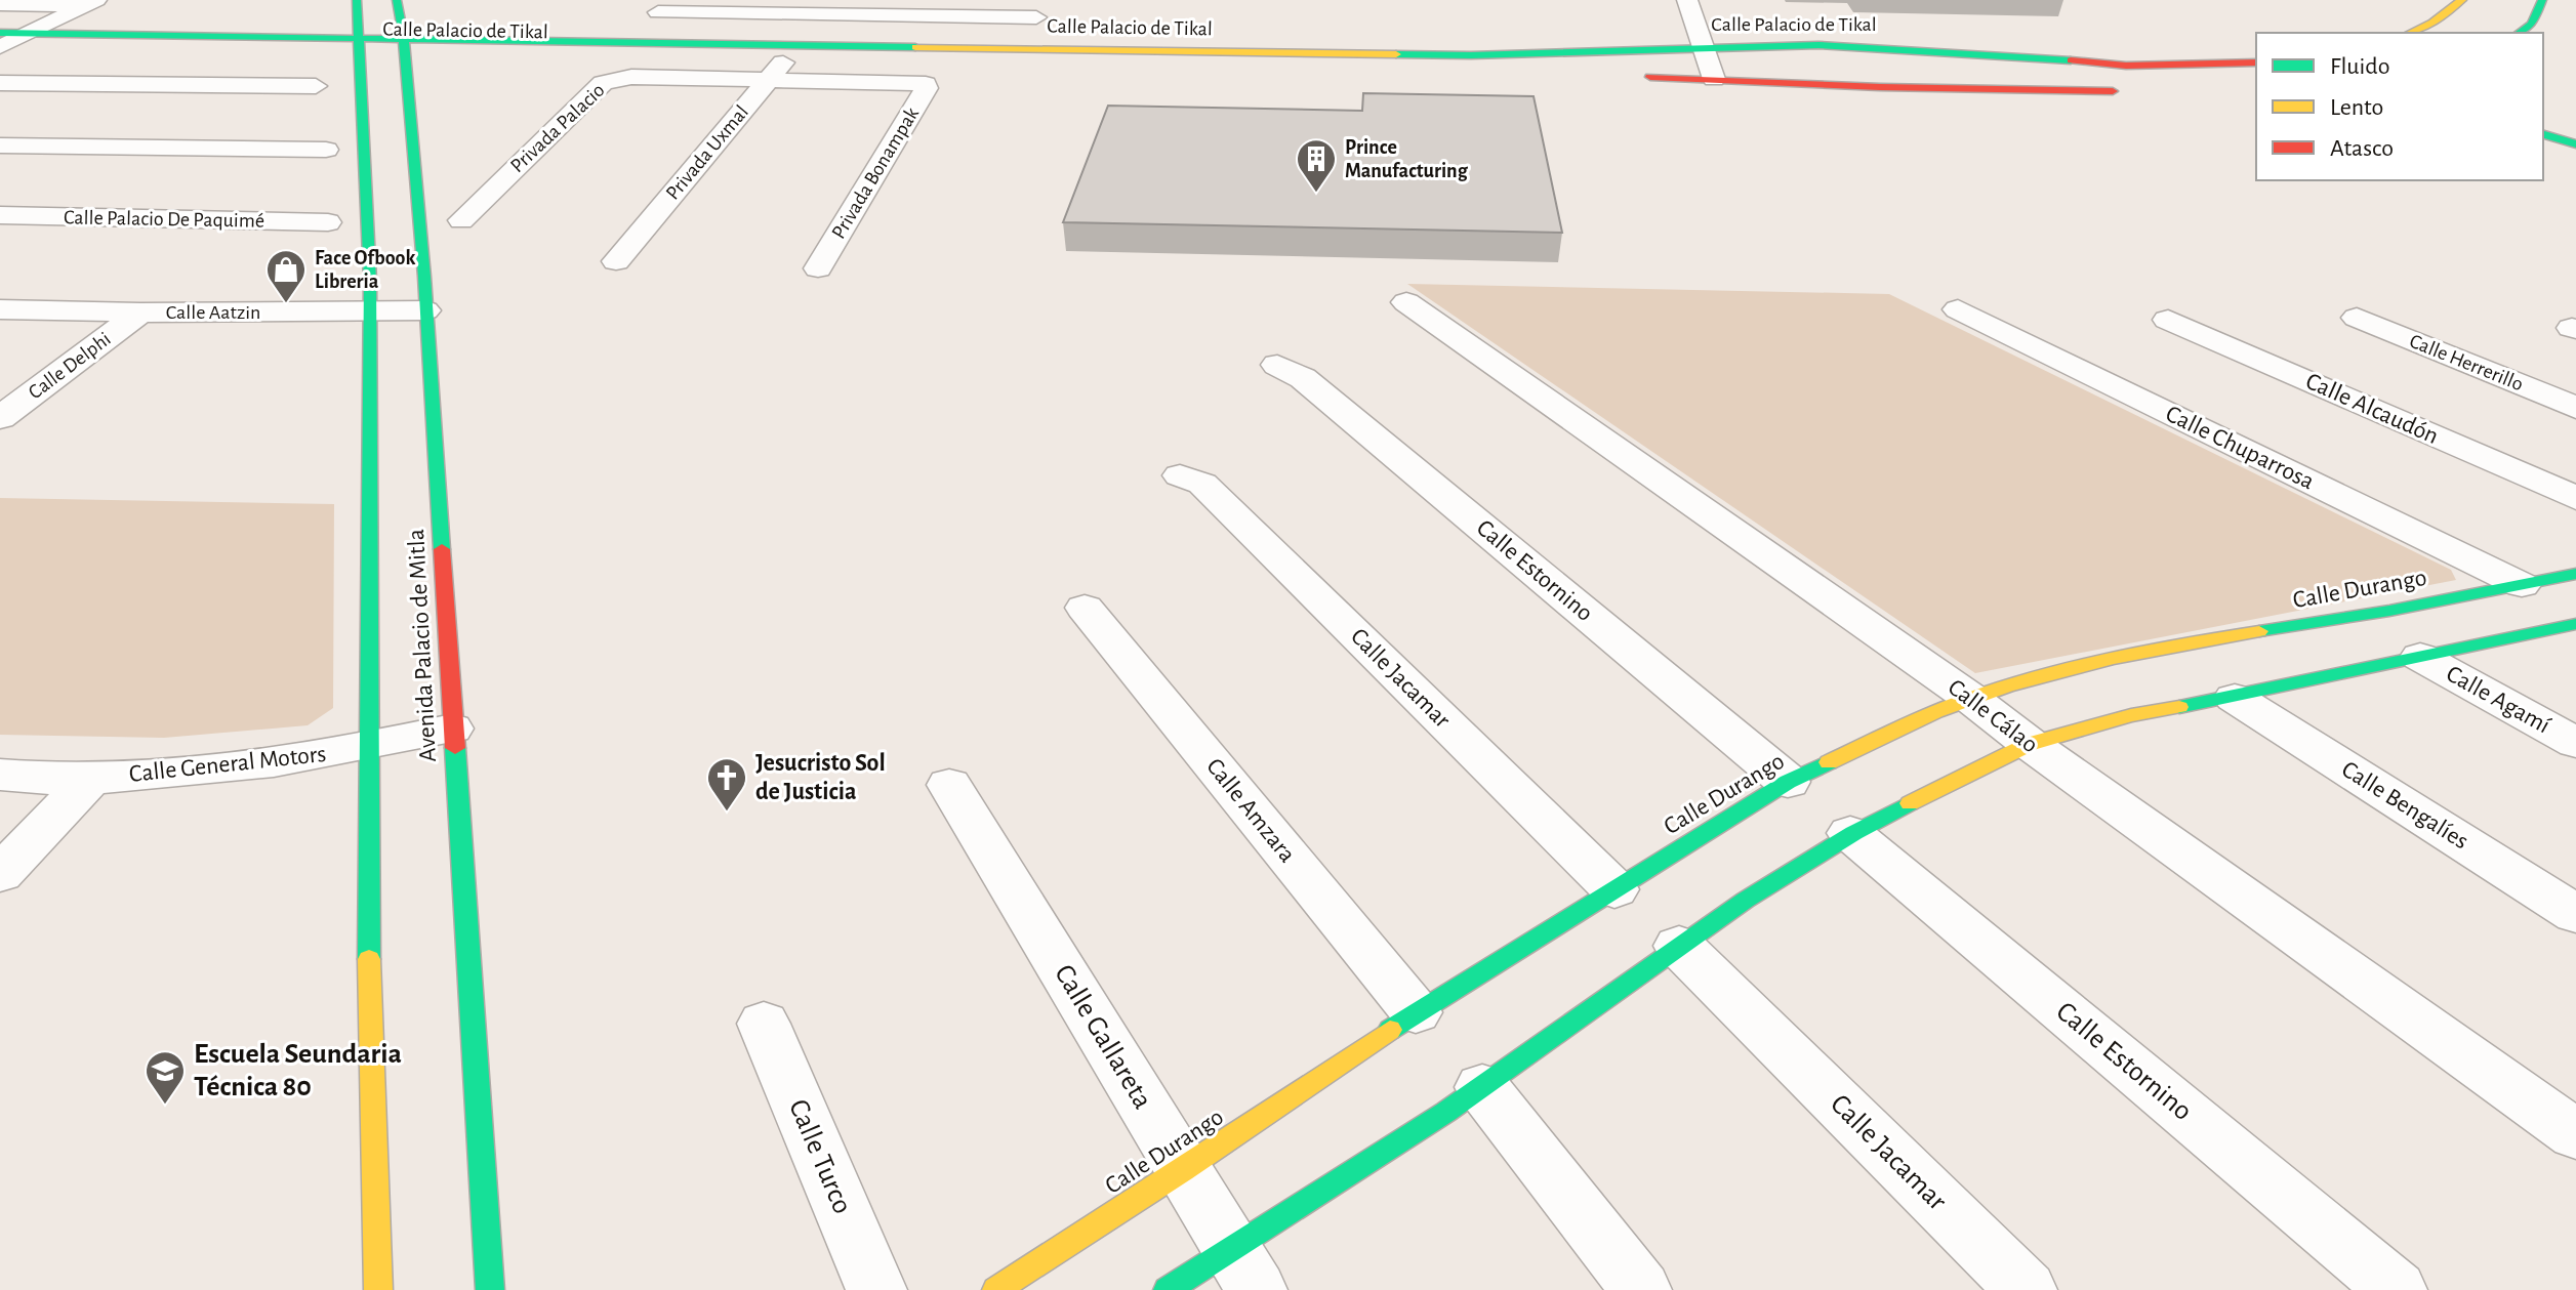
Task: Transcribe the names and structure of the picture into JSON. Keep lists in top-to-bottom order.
{
  "streets": {
    "main road": ["Calle Palacio de Tikal", "Calle Durango", "Avenida Palacio de Mitla"],
    "street": [
      "Privada Palacio",
      "Privada Uxmal",
      "Privada Bonampak",
      "Calle Palacio De Paquimé",
      "Calle Aatzin",
      "Calle Herrerillo",
      "Calle Delphi",
      "Calle Alcaudón",
      "Calle Chuparrosa",
      "Calle Estornino",
      "Calle Jacamar",
      "Calle Agamí",
      "Calle Cálao",
      "Calle General Motors",
      "Calle Bengalíes",
      "Calle Amzara",
      "Calle Gallareta",
      "Calle Turco"
    ]
  },
  "crossings": [
    ["Calle Palacio de Tikal", "Privada Uxmal"],
    ["Calle Palacio de Tikal", "Avenida Palacio de Mitla"],
    ["Privada Palacio", "Privada Uxmal"],
    ["Privada Palacio", "Privada Bonampak"],
    ["Privada Uxmal", "Privada Bonampak"],
    ["Calle Aatzin", "Calle Delphi"],
    ["Calle Aatzin", "Avenida Palacio de Mitla"],
    ["Calle Chuparrosa", "Calle Durango"],
    ["Calle Estornino", "Calle Durango"],
    ["Calle Durango", "Calle Jacamar"],
    ["Calle Durango", "Calle Cálao"],
    ["Calle Durango", "Calle Amzara"],
    ["Calle Durango", "Calle Gallareta"],
    ["Avenida Palacio de Mitla", "Calle General Motors"]
  ],
  "places": {
    "building": ["Prince Manufacturing"],
    "shop": ["Face Ofbook Libreria"],
    "church": ["Jesucristo Sol de Justicia"],
    "school or university": ["Escuela Seundaria Técnica 80"]
  },
  "legend": ["Fluido", "Lento", "Atasco"]
}
